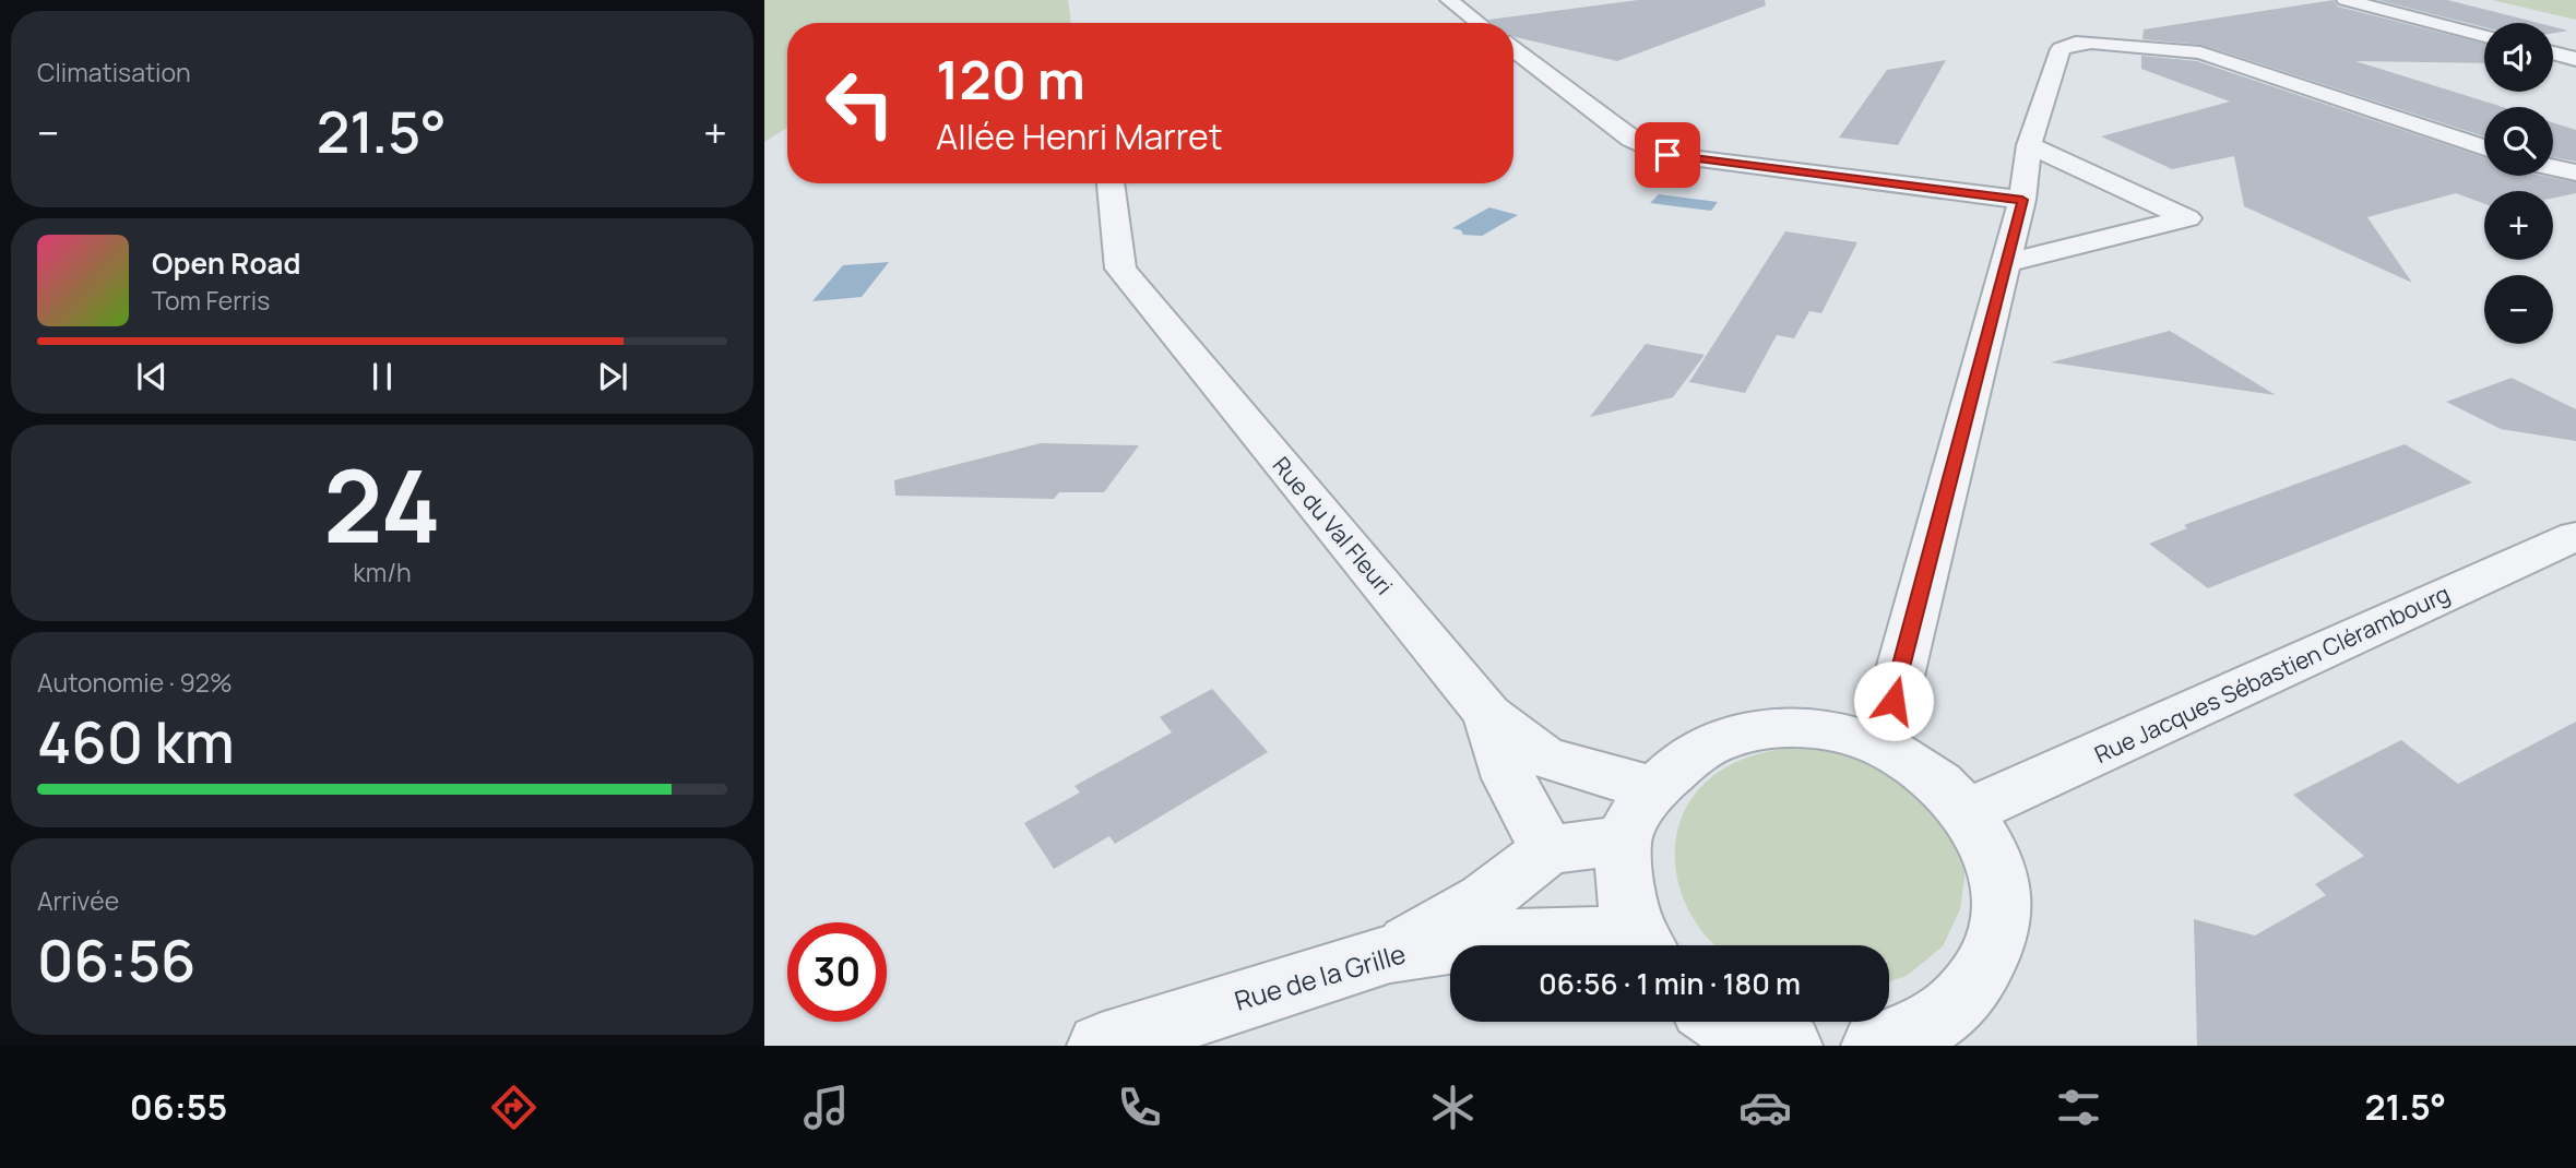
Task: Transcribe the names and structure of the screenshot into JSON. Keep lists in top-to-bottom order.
{
  "streets": {
    "street": ["Rue du Val Fleuri", "Rue Jacques Sébastien Clérambourg", "Rue de la Grille"]
  },
  "page": {
    "tile": [
      "Climatisation",
      ["24", "km/h"],
      ["Autonomie · 92%", "460 km"],
      ["Arrivée", "06:56"]
    ],
    "map_buttons": ["+", "−"],
    "turn": ["120 m", "Allée Henri Marret"],
    "heat": ["−", "21.5°", "+"],
    "song": ["Open Road", "Tom Ferris"],
    "limit": "30",
    "trip": "06:56 · 1 min · 180 m",
    "tabs": ["06:55", "21.5°"]
  }
}
